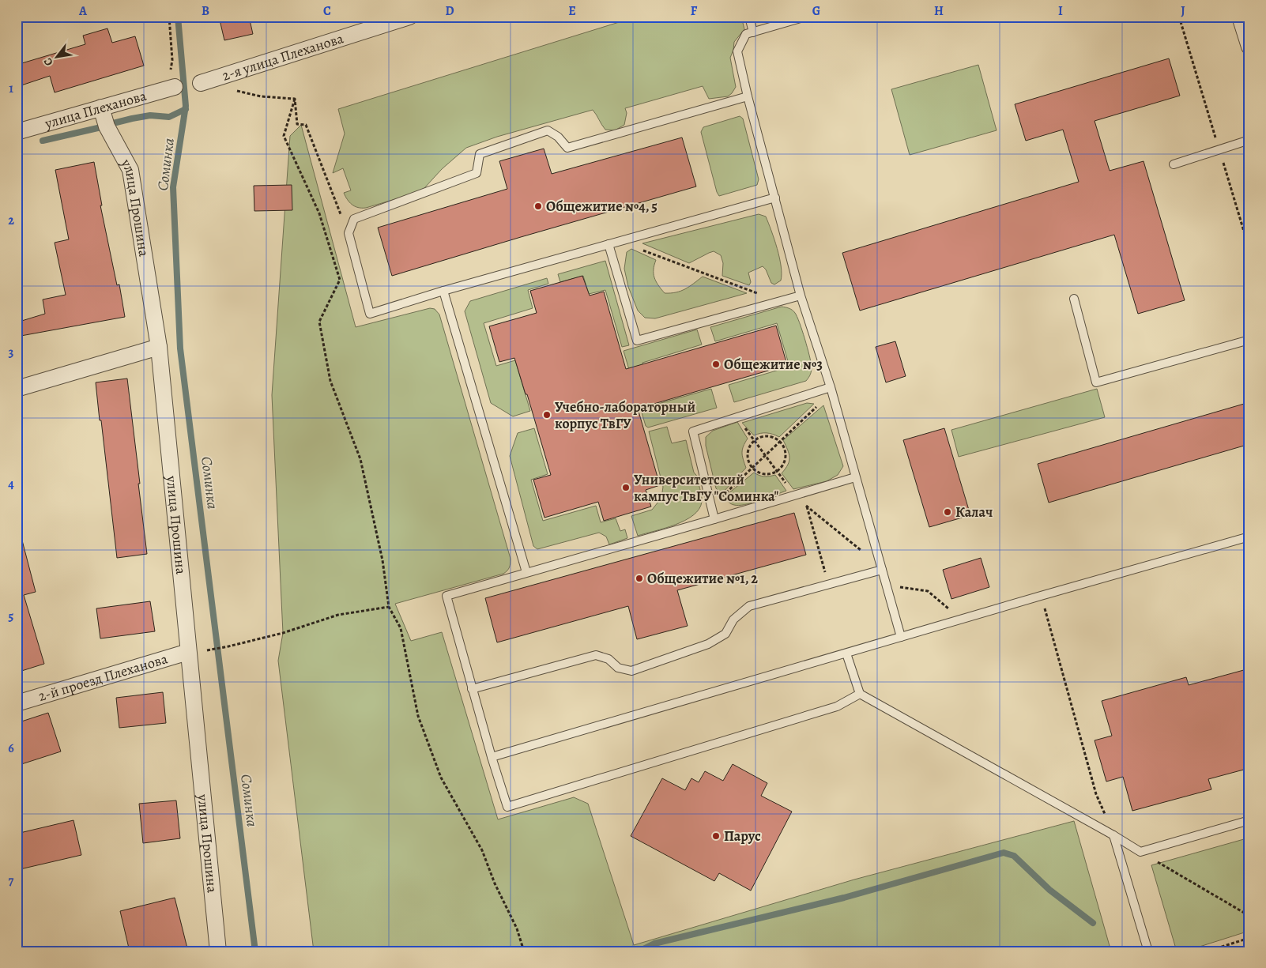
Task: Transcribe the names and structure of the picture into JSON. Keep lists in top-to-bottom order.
{
  "streets": {
    "street": [
      "2-я улица Плеханова",
      "улица Плеханова",
      "улица Прошина",
      "2-й проезд Плеханова"
    ]
  },
  "crossings": [
    ["улица Плеханова", "улица Прошина"],
    ["улица Прошина", "2-й проезд Плеханова"]
  ],
  "water": ["Соминка"],
  "places": [
    "Общежитие №4, 5",
    "Общежитие №3",
    "Учебно-лабораторный корпус ТвГУ",
    "Университетский кампус ТвГУ \"Соминка\"",
    "Калач",
    "Общежитие №1, 2",
    "Парус"
  ],
  "north": "bottom left",
  "grid": {
    "columns": [
      "A",
      "B",
      "C",
      "D",
      "E",
      "F",
      "G",
      "H",
      "I",
      "J"
    ],
    "rows": [
      "1",
      "2",
      "3",
      "4",
      "5",
      "6",
      "7"
    ]
  }
}
